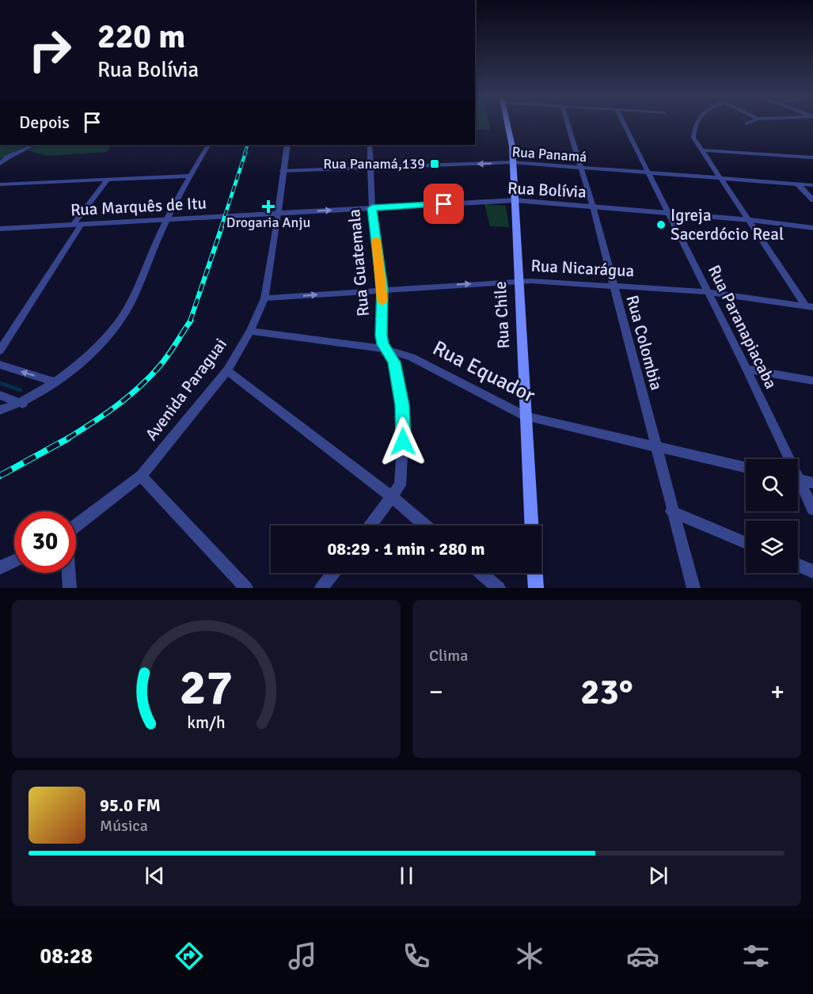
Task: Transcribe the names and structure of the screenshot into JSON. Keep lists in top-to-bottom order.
{
  "streets": {
    "main road": ["Rua Chile"],
    "street": [
      "Rua Panamá",
      "Rua Bolívia",
      "Rua Marquês de Itu",
      "Rua Guatemala",
      "Rua Nicarágua",
      "Rua Paranapiacaba",
      "Rua Colombia",
      "Rua Equador",
      "Avenida Paraguai"
    ]
  },
  "crossings": [
    ["Rua Panamá", "Rua Guatemala"],
    ["Rua Panamá", "Rua Chile"],
    ["Rua Panamá", "Rua Paranapiacaba"],
    ["Rua Panamá", "Rua Colombia"],
    ["Rua Panamá", "Avenida Paraguai"],
    ["Rua Bolívia", "Rua Marquês de Itu"],
    ["Rua Bolívia", "Rua Guatemala"],
    ["Rua Bolívia", "Rua Chile"],
    ["Rua Bolívia", "Rua Paranapiacaba"],
    ["Rua Bolívia", "Rua Colombia"],
    ["Rua Bolívia", "Avenida Paraguai"],
    ["Rua Marquês de Itu", "Avenida Paraguai"],
    ["Rua Guatemala", "Rua Nicarágua"],
    ["Rua Guatemala", "Rua Equador"],
    ["Rua Nicarágua", "Rua Chile"],
    ["Rua Nicarágua", "Rua Paranapiacaba"],
    ["Rua Nicarágua", "Rua Colombia"],
    ["Rua Nicarágua", "Avenida Paraguai"],
    ["Rua Chile", "Rua Equador"],
    ["Rua Colombia", "Rua Equador"],
    ["Rua Equador", "Avenida Paraguai"]
  ],
  "one_way": ["Rua Nicarágua"],
  "places": {
    "transit": ["Rua Panamá,139"],
    "health": ["Drogaria Anju"],
    "other": ["Igreja Sacerdócio Real"]
  },
  "page": {
    "turn": ["220 m", "Rua Bolívia"],
    "then": "Depois",
    "limit": "30",
    "trip": "08:29 · 1 min · 280 m",
    "tile": "Clima",
    "heat": ["−", "23°", "+"],
    "song": ["95.0 FM", "Música"],
    "tabs": "08:28",
    "gauge": ["27", "km/h"]
  }
}
